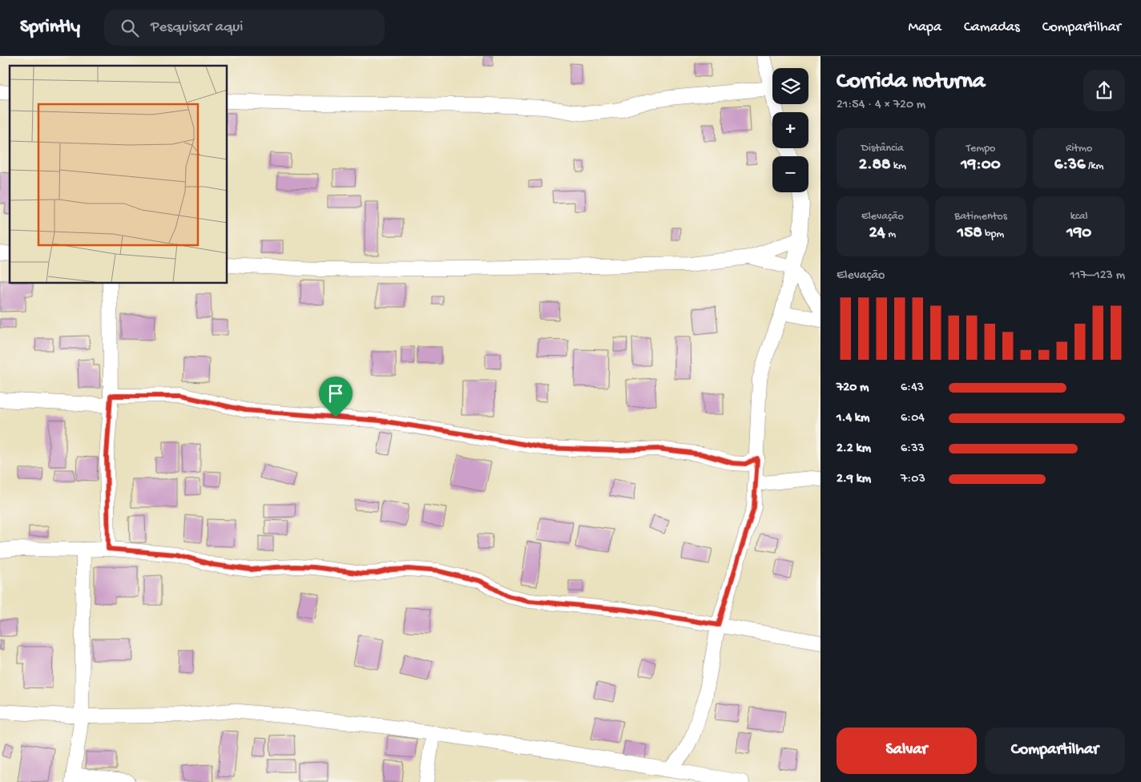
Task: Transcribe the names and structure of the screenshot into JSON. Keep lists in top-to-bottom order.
{
  "page": {
    "header": "Sprintly",
    "search": "Pesquisar aqui",
    "nav": ["Mapa", "Camadas", "Compartilhar"],
    "heading": ["Corrida noturna", "21:54 · 4 × 720 m"],
    "map_buttons": ["+", "−"],
    "stats": [
      ["Distância", "2.88 km"],
      ["Tempo", "19:00"],
      ["Ritmo", "6:36 /km"],
      ["Elevação", "24 m"],
      ["Batimentos", "158 bpm"],
      ["kcal", "190"]
    ],
    "chart": ["Elevação", "117–123 m"],
    "list": [
      {
        "name": "720 m",
        "note": "6:43"
      },
      {
        "name": "1.4 km",
        "note": "6:04"
      },
      {
        "name": "2.2 km",
        "note": "6:33"
      },
      {
        "name": "2.9 km",
        "note": "7:03"
      }
    ],
    "buttons": ["Salvar", "Compartilhar"]
  }
}
